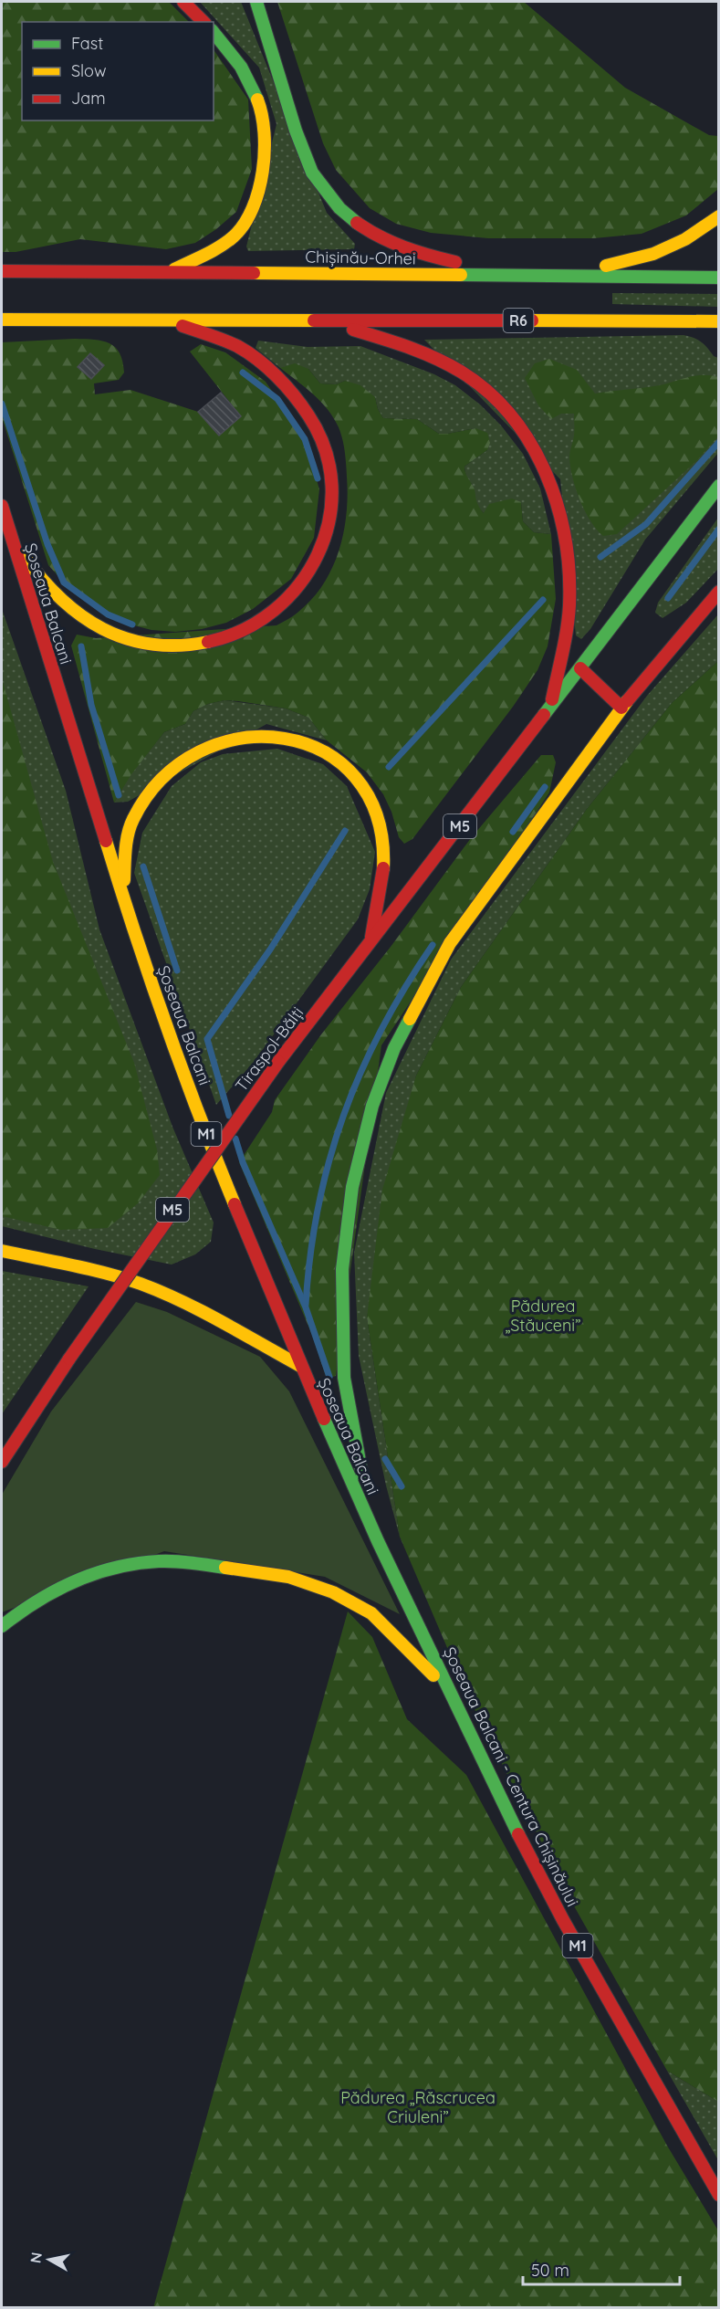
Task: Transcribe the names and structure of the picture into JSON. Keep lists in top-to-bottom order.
{
  "streets": {
    "highway": [
      "Chișinău-Orhei",
      "R6",
      "Șoseaua Balcani",
      "M5",
      "Tiraspol-Bălți",
      "M1",
      "Șoseaua Balcani - Centura Chișinăului"
    ]
  },
  "crossings": [
    ["Șoseaua Balcani", "Șoseaua Balcani - Centura Chișinăului"],
    ["M5", "Tiraspol-Bălți"]
  ],
  "parks": ["Pădurea „Stăuceni”", "Pădurea „Răscrucea Criuleni”"],
  "legend": ["Fast", "Slow", "Jam"],
  "scale_bar": "50 m",
  "north": "left"
}
